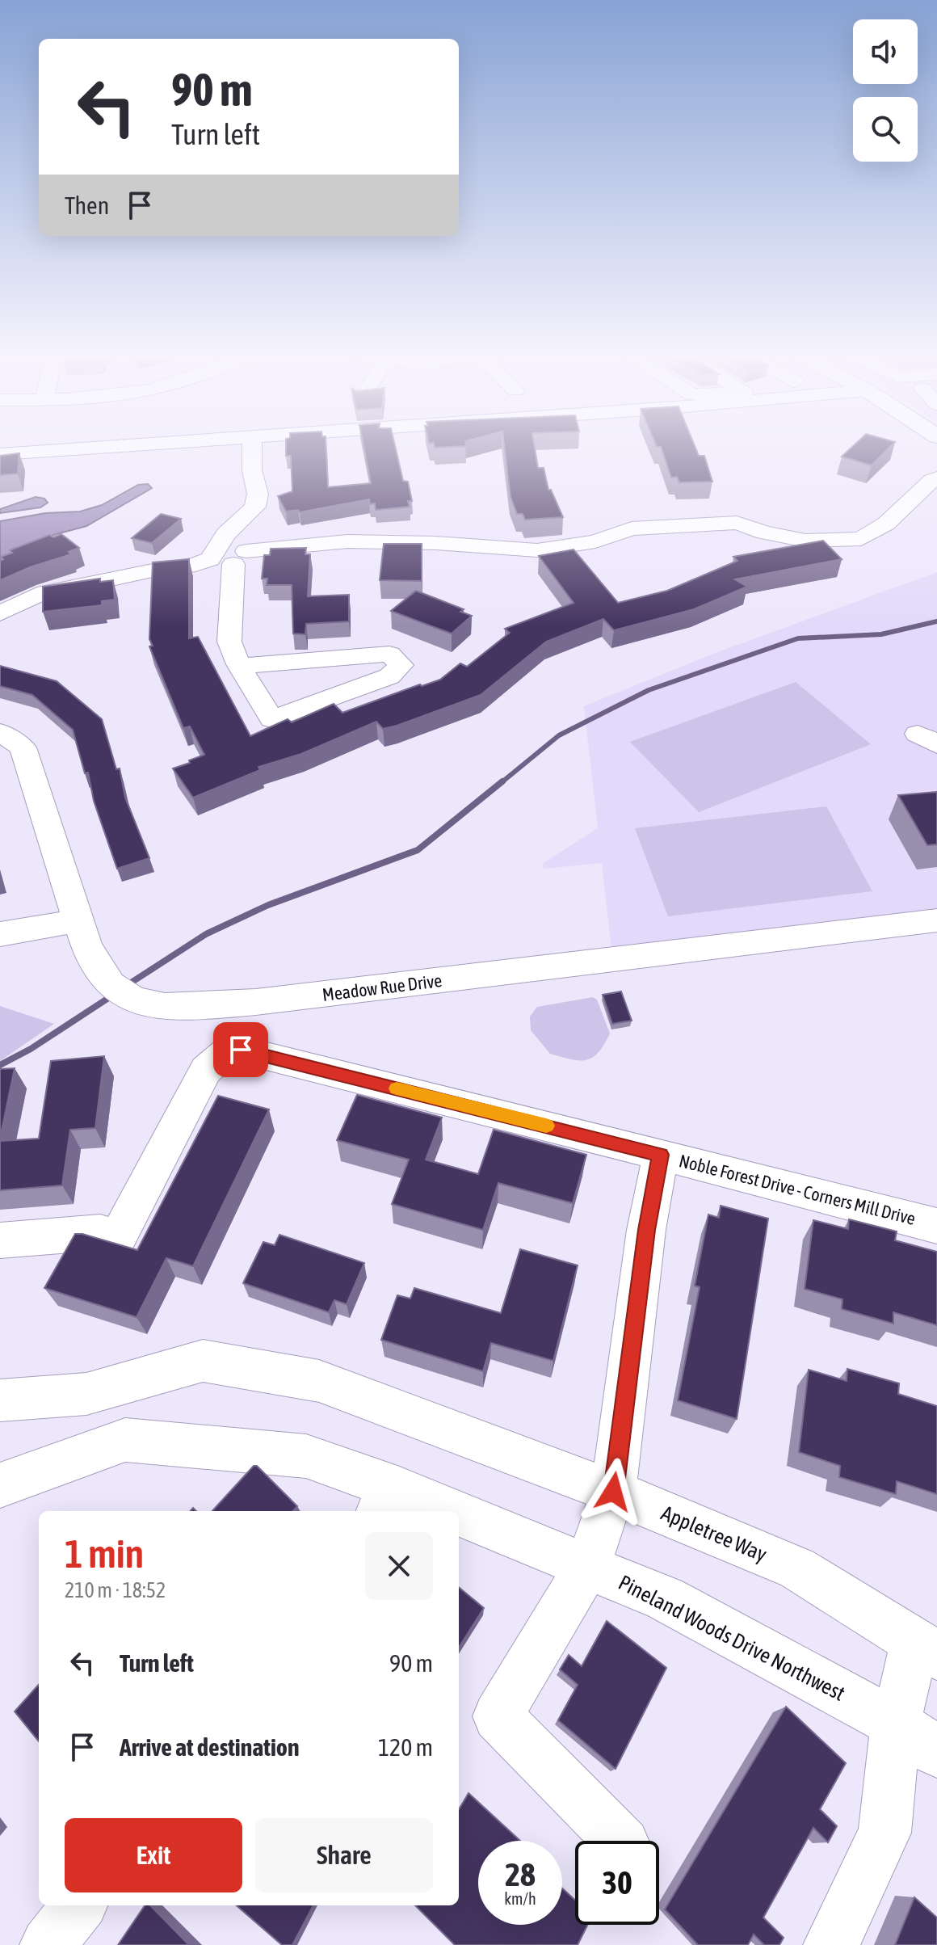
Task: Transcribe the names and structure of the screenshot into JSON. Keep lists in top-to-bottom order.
{
  "streets": {
    "street": [
      "Meadow Rue Drive",
      "Noble Forest Drive - Corners Mill Drive",
      "Appletree Way",
      "Pineland Woods Drive Northwest"
    ]
  },
  "page": {
    "turn": ["90 m", "Turn left"],
    "then": "Then",
    "heading": ["1 min", "210 m · 18:52"],
    "list": [
      {
        "name": "Turn left",
        "value": "90 m"
      },
      {
        "name": "Arrive at destination",
        "value": "120 m"
      }
    ],
    "buttons": ["Exit", "Share"],
    "speed": "28 km/h",
    "limit": "30"
  }
}
